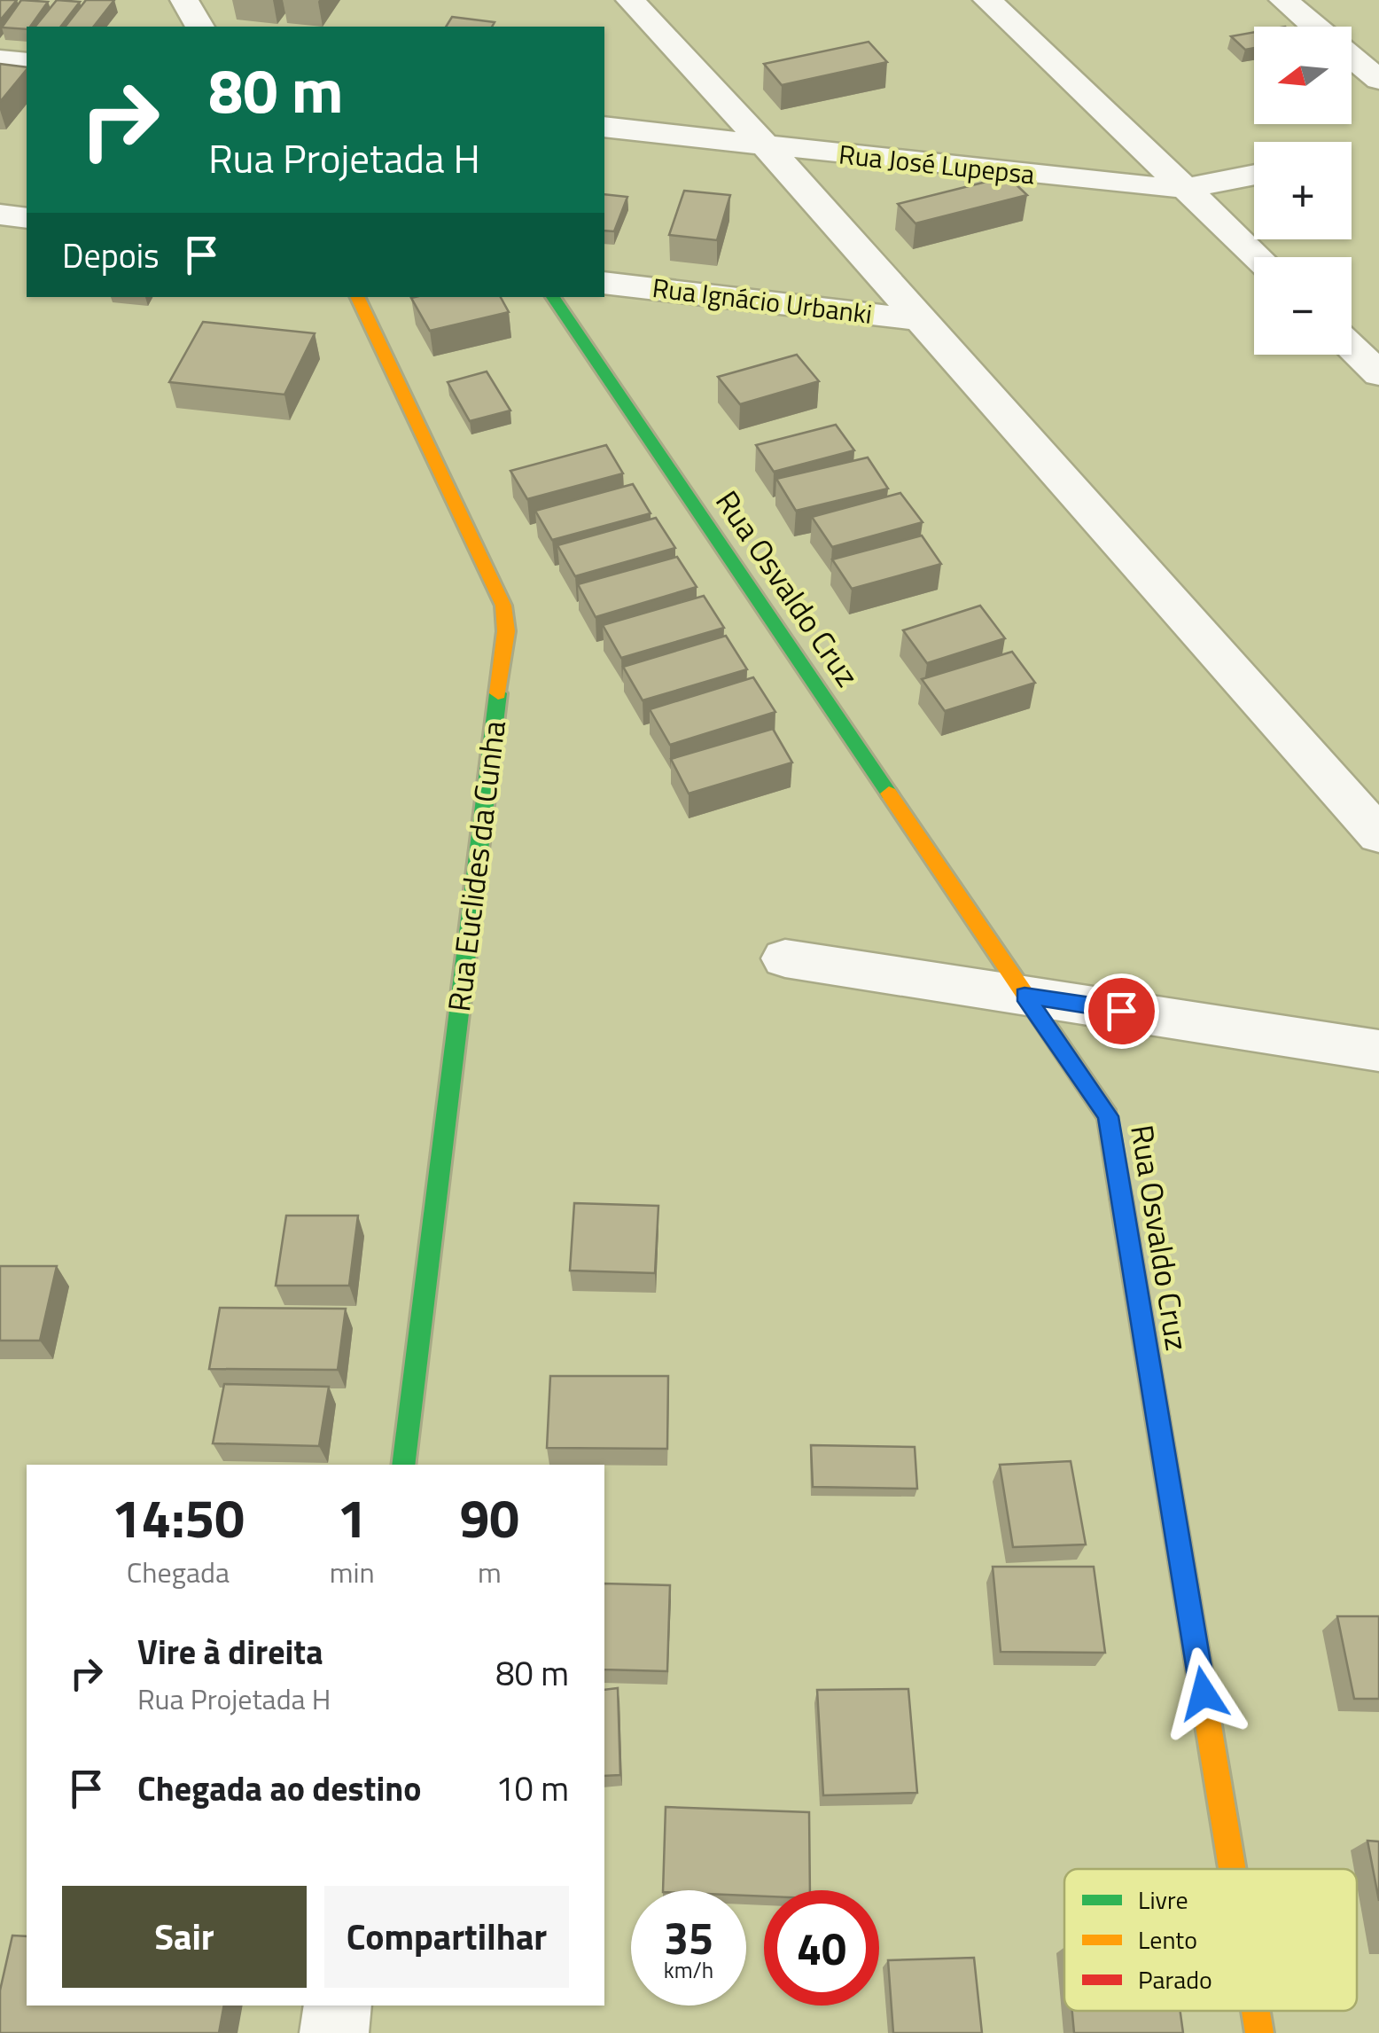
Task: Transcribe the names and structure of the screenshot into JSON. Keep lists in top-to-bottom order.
{
  "streets": {
    "street": [
      "Rua José Lupepsa",
      "Rua Ignácio Urbanki",
      "Rua Osvaldo Cruz",
      "Rua Euclides da Cunha"
    ]
  },
  "legend": ["Livre", "Lento", "Parado"],
  "north": "left",
  "page": {
    "map_buttons": ["+", "−"],
    "turn": ["80 m", "Rua Projetada H"],
    "then": "Depois",
    "eta": [
      "14:50",
      "Chegada",
      "1",
      "min",
      "90",
      "m"
    ],
    "list": [
      {
        "name": "Vire à direita",
        "note": "Rua Projetada H",
        "value": "80 m"
      },
      {
        "name": "Chegada ao destino",
        "value": "10 m"
      }
    ],
    "buttons": ["Sair", "Compartilhar"],
    "speed": "35 km/h",
    "limit": "40"
  }
}
